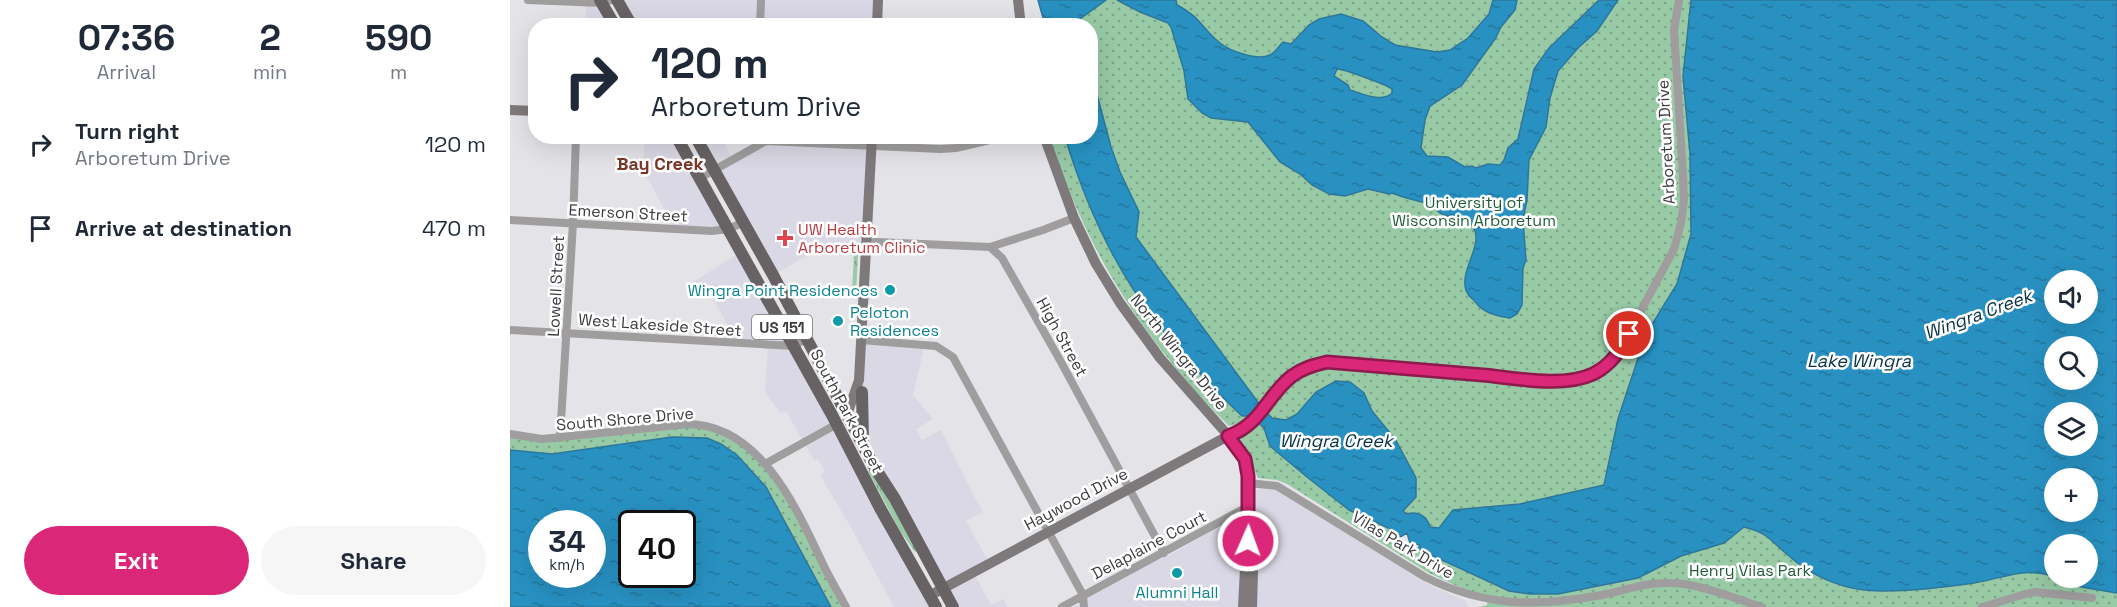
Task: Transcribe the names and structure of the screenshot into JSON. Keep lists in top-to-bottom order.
{
  "streets": {
    "main road": ["US 151", "South Park Street"],
    "street": [
      "Arboretum Drive",
      "Emerson Street",
      "Lowell Street",
      "West Lakeside Street",
      "High Street",
      "North Wingra Drive",
      "South Shore Drive",
      "Haywood Drive",
      "Delaplaine Court",
      "Vilas Park Drive"
    ]
  },
  "crossings": [
    ["Arboretum Drive", "North Wingra Drive"],
    ["Arboretum Drive", "Haywood Drive"],
    ["Emerson Street", "Lowell Street"],
    ["Emerson Street", "South Park Street"],
    ["Lowell Street", "West Lakeside Street"],
    ["Lowell Street", "South Shore Drive"],
    ["West Lakeside Street", "South Park Street"],
    ["High Street", "Haywood Drive"],
    ["High Street", "Delaplaine Court"],
    ["North Wingra Drive", "Haywood Drive"],
    ["North Wingra Drive", "Vilas Park Drive"],
    ["South Park Street", "Haywood Drive"]
  ],
  "districts": ["Bay Creek"],
  "water": ["Wingra Creek", "Lake Wingra"],
  "parks": ["University of Wisconsin Arboretum", "Henry Vilas Park"],
  "places": {
    "health": ["UW Health Arboretum Clinic"],
    "other": ["Wingra Point Residences", "Peloton Residences", "Alumni Hall"]
  },
  "page": {
    "eta": [
      "07:36",
      "Arrival",
      "2",
      "min",
      "590",
      "m"
    ],
    "turn": ["120 m", "Arboretum Drive"],
    "list": [
      {
        "name": "Turn right",
        "note": "Arboretum Drive",
        "value": "120 m"
      },
      {
        "name": "Arrive at destination",
        "value": "470 m"
      }
    ],
    "map_buttons": ["+", "−"],
    "speed": "34 km/h",
    "limit": "40",
    "buttons": ["Exit", "Share"]
  }
}
